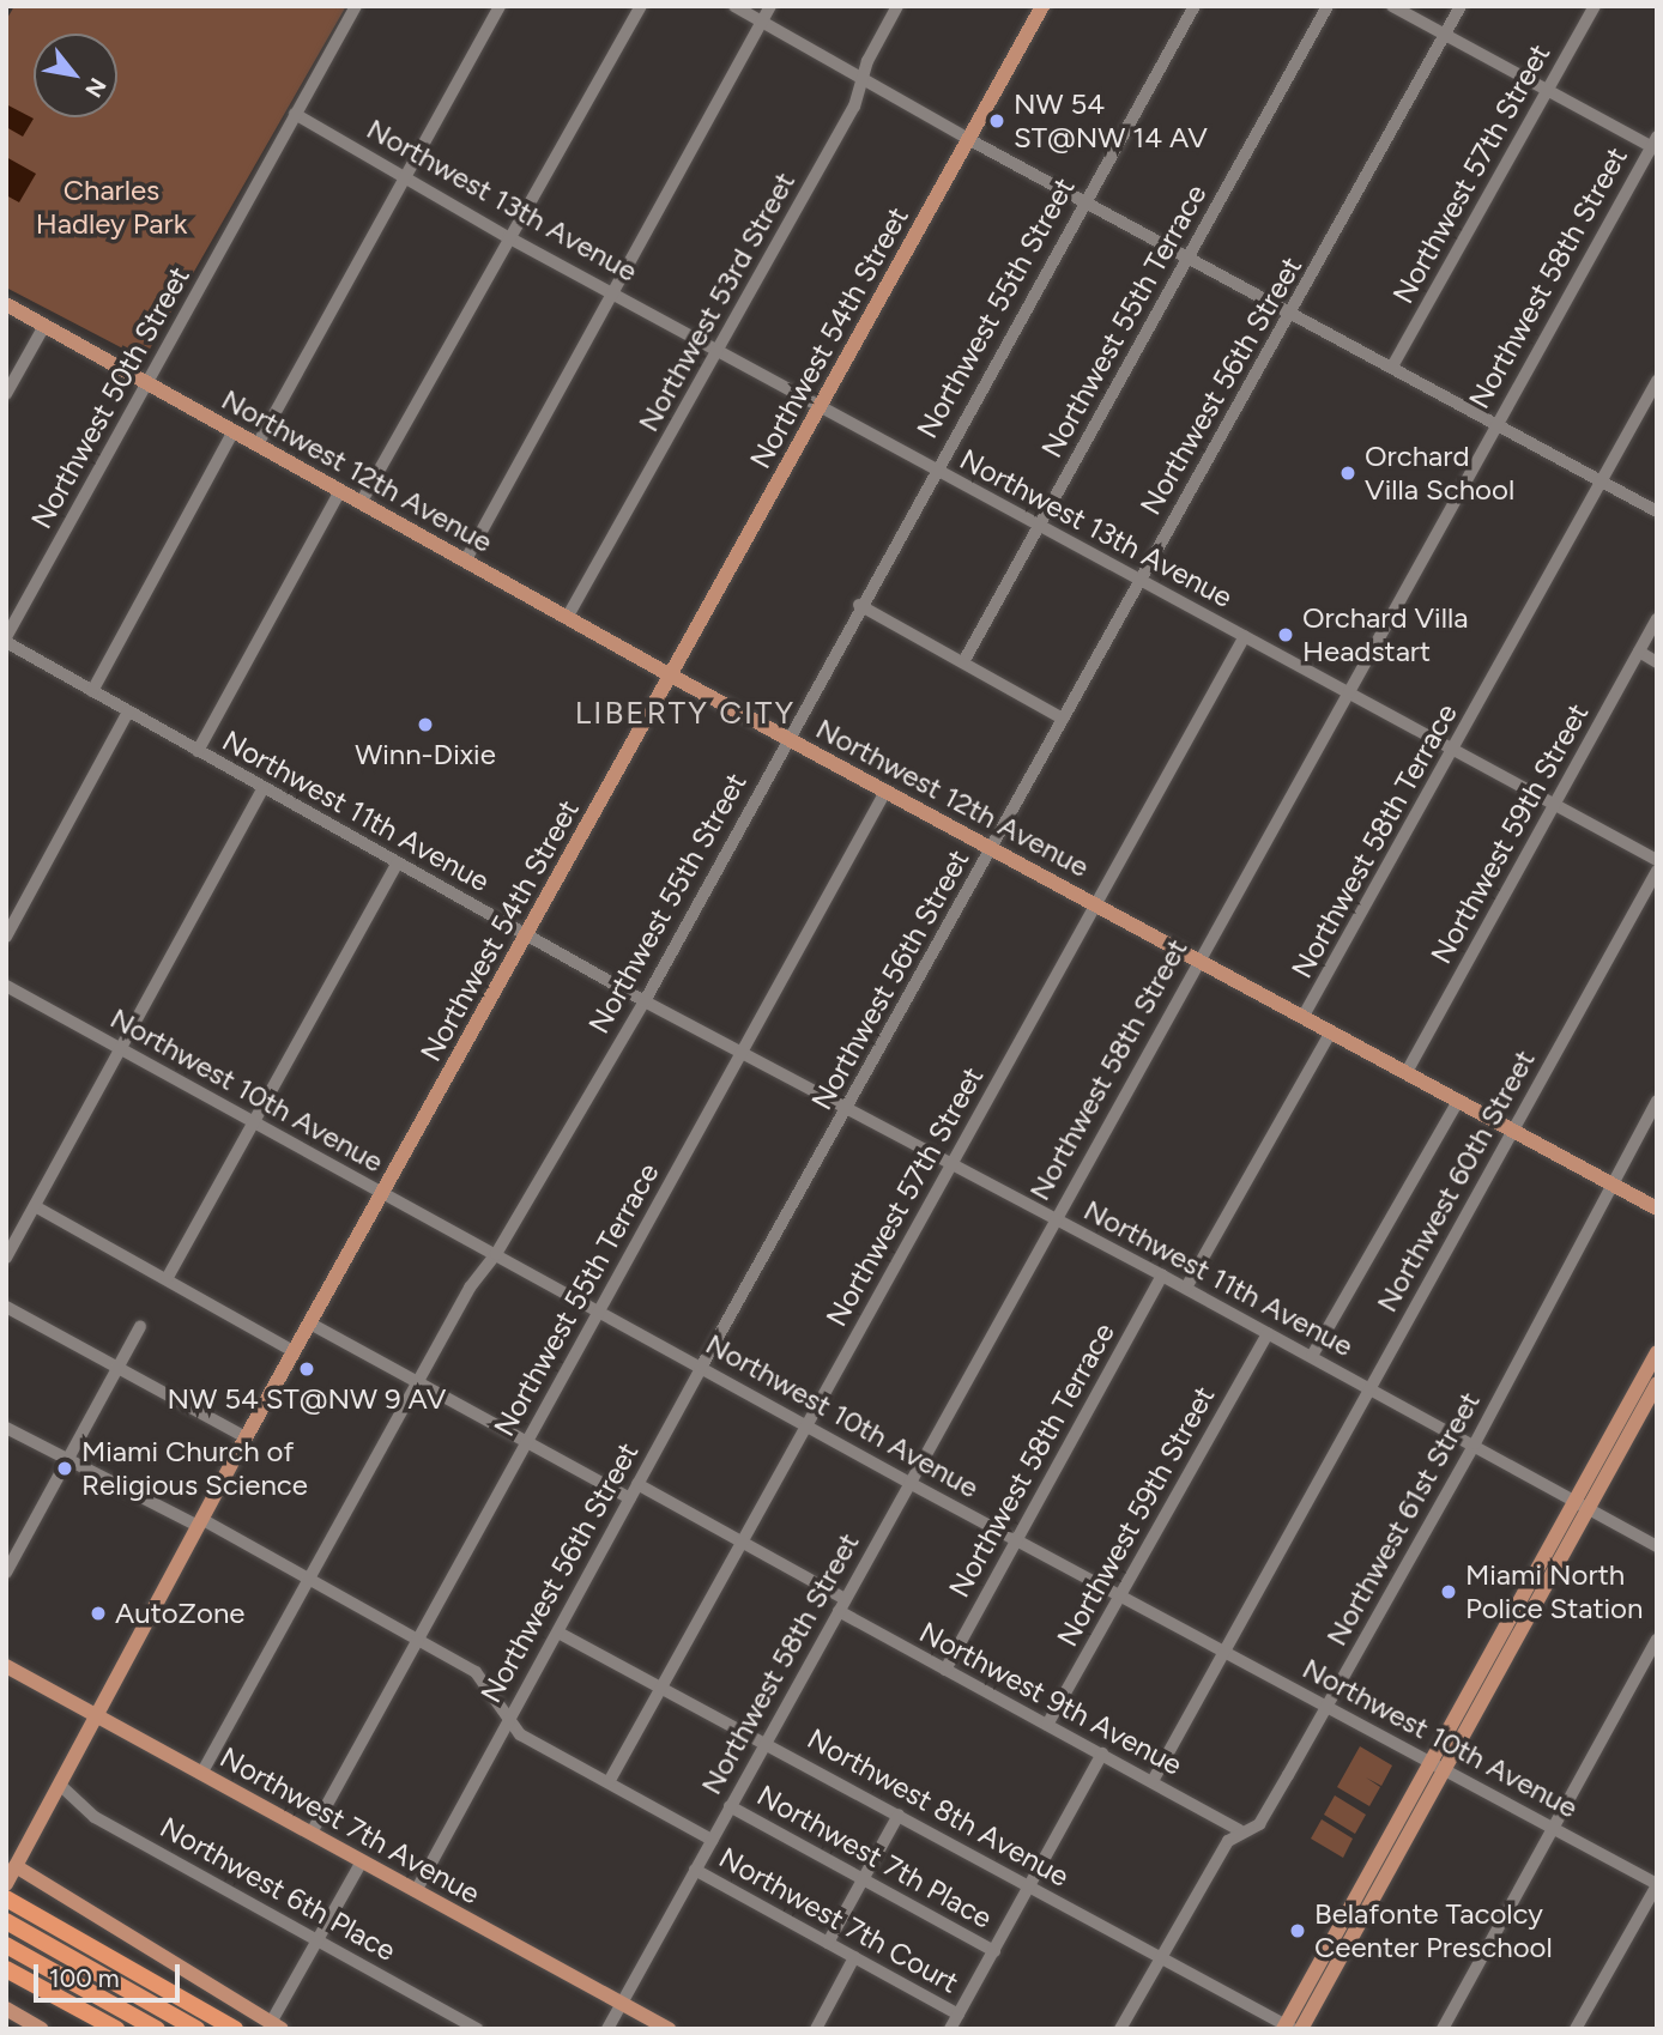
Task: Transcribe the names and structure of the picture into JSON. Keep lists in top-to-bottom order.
{
  "streets": {
    "main road": ["Northwest 54th Street", "Northwest 12th Avenue", "Northwest 7th Avenue"],
    "street": [
      "Northwest 57th Street",
      "Northwest 13th Avenue",
      "Northwest 58th Street",
      "Northwest 53rd Street",
      "Northwest 55th Street",
      "Northwest 55th Terrace",
      "Northwest 56th Street",
      "Northwest 50th Street",
      "Northwest 11th Avenue",
      "Northwest 59th Street",
      "Northwest 58th Terrace",
      "Northwest 10th Avenue",
      "Northwest 60th Street",
      "Northwest 61st Street",
      "Northwest 9th Avenue",
      "Northwest 8th Avenue",
      "Northwest 7th Place",
      "Northwest 6th Place",
      "Northwest 7th Court"
    ]
  },
  "crossings": [
    ["Northwest 57th Street", "Northwest 13th Avenue"],
    ["Northwest 57th Street", "Northwest 12th Avenue"],
    ["Northwest 57th Street", "Northwest 11th Avenue"],
    ["Northwest 57th Street", "Northwest 10th Avenue"],
    ["Northwest 57th Street", "Northwest 8th Avenue"],
    ["Northwest 57th Street", "Northwest 7th Court"],
    ["Northwest 13th Avenue", "Northwest 58th Street"],
    ["Northwest 13th Avenue", "Northwest 53rd Street"],
    ["Northwest 13th Avenue", "Northwest 55th Street"],
    ["Northwest 13th Avenue", "Northwest 55th Terrace"],
    ["Northwest 13th Avenue", "Northwest 54th Street"],
    ["Northwest 13th Avenue", "Northwest 56th Street"],
    ["Northwest 13th Avenue", "Northwest 50th Street"],
    ["Northwest 13th Avenue", "Northwest 59th Street"],
    ["Northwest 13th Avenue", "Northwest 58th Terrace"],
    ["Northwest 58th Street", "Northwest 12th Avenue"],
    ["Northwest 58th Street", "Northwest 11th Avenue"],
    ["Northwest 58th Street", "Northwest 10th Avenue"],
    ["Northwest 58th Street", "Northwest 9th Avenue"],
    ["Northwest 58th Street", "Northwest 8th Avenue"],
    ["Northwest 58th Street", "Northwest 7th Avenue"],
    ["Northwest 58th Street", "Northwest 7th Place"],
    ["Northwest 58th Street", "Northwest 7th Court"],
    ["Northwest 53rd Street", "Northwest 12th Avenue"],
    ["Northwest 55th Street", "Northwest 12th Avenue"],
    ["Northwest 55th Street", "Northwest 11th Avenue"],
    ["Northwest 55th Street", "Northwest 10th Avenue"],
    ["Northwest 55th Street", "Northwest 7th Avenue"],
    ["Northwest 55th Street", "Northwest 7th Court"],
    ["Northwest 55th Terrace", "Northwest 12th Avenue"],
    ["Northwest 55th Terrace", "Northwest 11th Avenue"],
    ["Northwest 55th Terrace", "Northwest 10th Avenue"],
    ["Northwest 55th Terrace", "Northwest 7th Avenue"],
    ["Northwest 55th Terrace", "Northwest 7th Court"],
    ["Northwest 54th Street", "Northwest 12th Avenue"],
    ["Northwest 54th Street", "Northwest 11th Avenue"],
    ["Northwest 54th Street", "Northwest 10th Avenue"],
    ["Northwest 54th Street", "Northwest 7th Avenue"],
    ["Northwest 54th Street", "Northwest 6th Place"],
    ["Northwest 54th Street", "Northwest 7th Court"],
    ["Northwest 56th Street", "Northwest 12th Avenue"],
    ["Northwest 56th Street", "Northwest 11th Avenue"],
    ["Northwest 56th Street", "Northwest 10th Avenue"],
    ["Northwest 56th Street", "Northwest 8th Avenue"],
    ["Northwest 56th Street", "Northwest 7th Avenue"],
    ["Northwest 56th Street", "Northwest 7th Court"],
    ["Northwest 50th Street", "Northwest 12th Avenue"],
    ["Northwest 50th Street", "Northwest 11th Avenue"],
    ["Northwest 12th Avenue", "Northwest 59th Street"],
    ["Northwest 12th Avenue", "Northwest 58th Terrace"],
    ["Northwest 12th Avenue", "Northwest 60th Street"],
    ["Northwest 12th Avenue", "Northwest 61st Street"],
    ["Northwest 11th Avenue", "Northwest 59th Street"],
    ["Northwest 11th Avenue", "Northwest 58th Terrace"],
    ["Northwest 11th Avenue", "Northwest 60th Street"],
    ["Northwest 11th Avenue", "Northwest 61st Street"],
    ["Northwest 59th Street", "Northwest 10th Avenue"],
    ["Northwest 59th Street", "Northwest 9th Avenue"],
    ["Northwest 58th Terrace", "Northwest 10th Avenue"],
    ["Northwest 58th Terrace", "Northwest 9th Avenue"],
    ["Northwest 10th Avenue", "Northwest 60th Street"],
    ["Northwest 10th Avenue", "Northwest 61st Street"],
    ["Northwest 60th Street", "Northwest 9th Avenue"],
    ["Northwest 61st Street", "Northwest 9th Avenue"],
    ["Northwest 61st Street", "Northwest 8th Avenue"]
  ],
  "districts": ["LIBERTY CITY"],
  "parks": ["Charles Hadley Park"],
  "places": [
    "NW 54 ST@NW 14 AV",
    "Orchard Villa School",
    "Orchard Villa Headstart",
    "Winn-Dixie",
    "NW 54 ST@NW 9 AV",
    "Miami Church of Religious Science",
    "Miami North Police Station",
    "AutoZone",
    "Belafonte Tacolcy Ceenter Preschool"
  ],
  "scale_bar": "100 m",
  "north": "bottom right"
}
